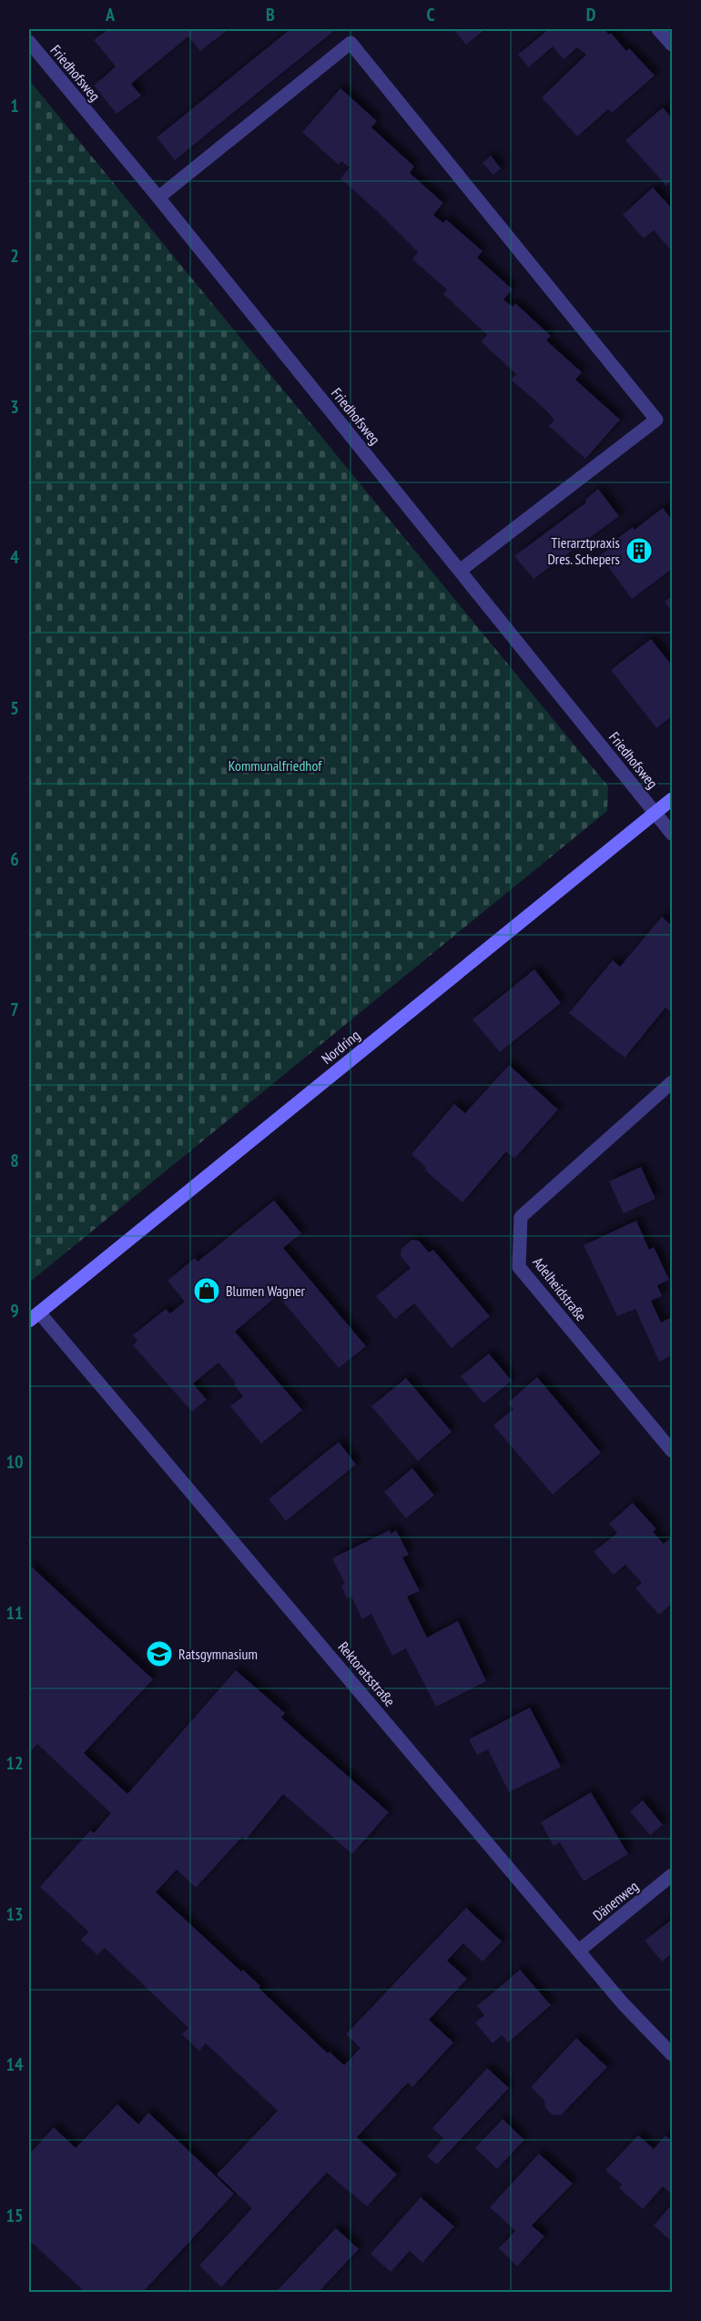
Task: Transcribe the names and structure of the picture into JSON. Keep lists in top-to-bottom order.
{
  "streets": {
    "main road": ["Nordring"],
    "street": [
      "Friedhofsweg",
      "Adelheidstraße",
      "Rektoratsstraße",
      "Dänenweg"
    ]
  },
  "crossings": [
    ["Friedhofsweg", "Nordring"],
    ["Nordring", "Rektoratsstraße"],
    ["Rektoratsstraße", "Dänenweg"]
  ],
  "parks": ["Kommunalfriedhof"],
  "places": {
    "building": ["Tierarztpraxis Dres. Schepers"],
    "shop": ["Blumen Wagner"],
    "school or university": ["Ratsgymnasium"]
  },
  "grid": {
    "columns": [
      "A",
      "B",
      "C",
      "D"
    ],
    "rows": [
      "1",
      "2",
      "3",
      "4",
      "5",
      "6",
      "7",
      "8",
      "9",
      "10",
      "11",
      "12",
      "13",
      "14",
      "15"
    ]
  }
}
